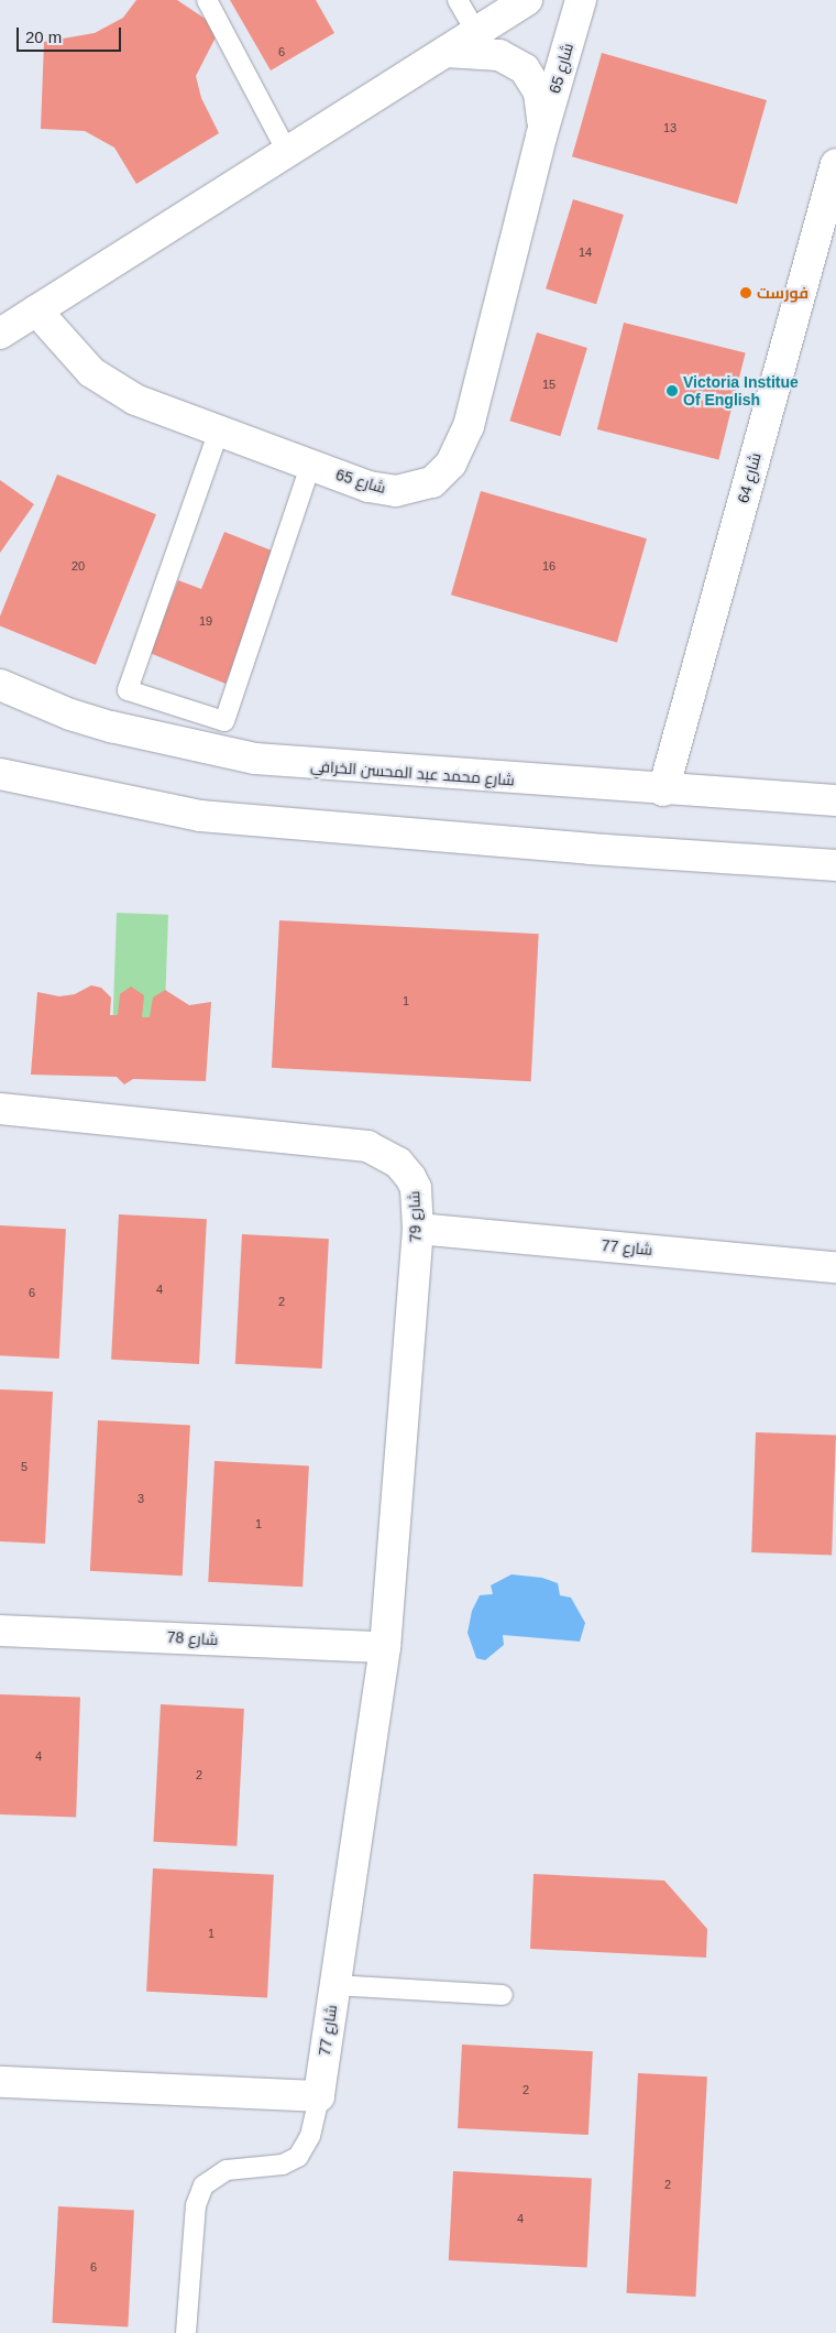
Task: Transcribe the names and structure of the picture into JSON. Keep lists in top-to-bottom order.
{
  "streets": {
    "street": [
      "شارع 65",
      "شارع 64",
      "شارع محمد عبد المحسن الخرافي",
      "شارع 79",
      "شارع 77",
      "شارع 78"
    ]
  },
  "crossings": [
    ["شارع 64", "شارع محمد عبد المحسن الخرافي"],
    ["شارع 79", "شارع 77"],
    ["شارع 79", "شارع 78"],
    ["شارع 77", "شارع 78"]
  ],
  "places": ["فورست", "Victoria Institue Of English"],
  "house_numbers": [
    "6",
    "13",
    "14",
    "15",
    "20",
    "16",
    "19",
    "1",
    "4",
    "6",
    "2",
    "5",
    "3",
    "1",
    "4",
    "2",
    "1",
    "2",
    "2",
    "4",
    "6"
  ],
  "scale_bar": "20 m"
}
